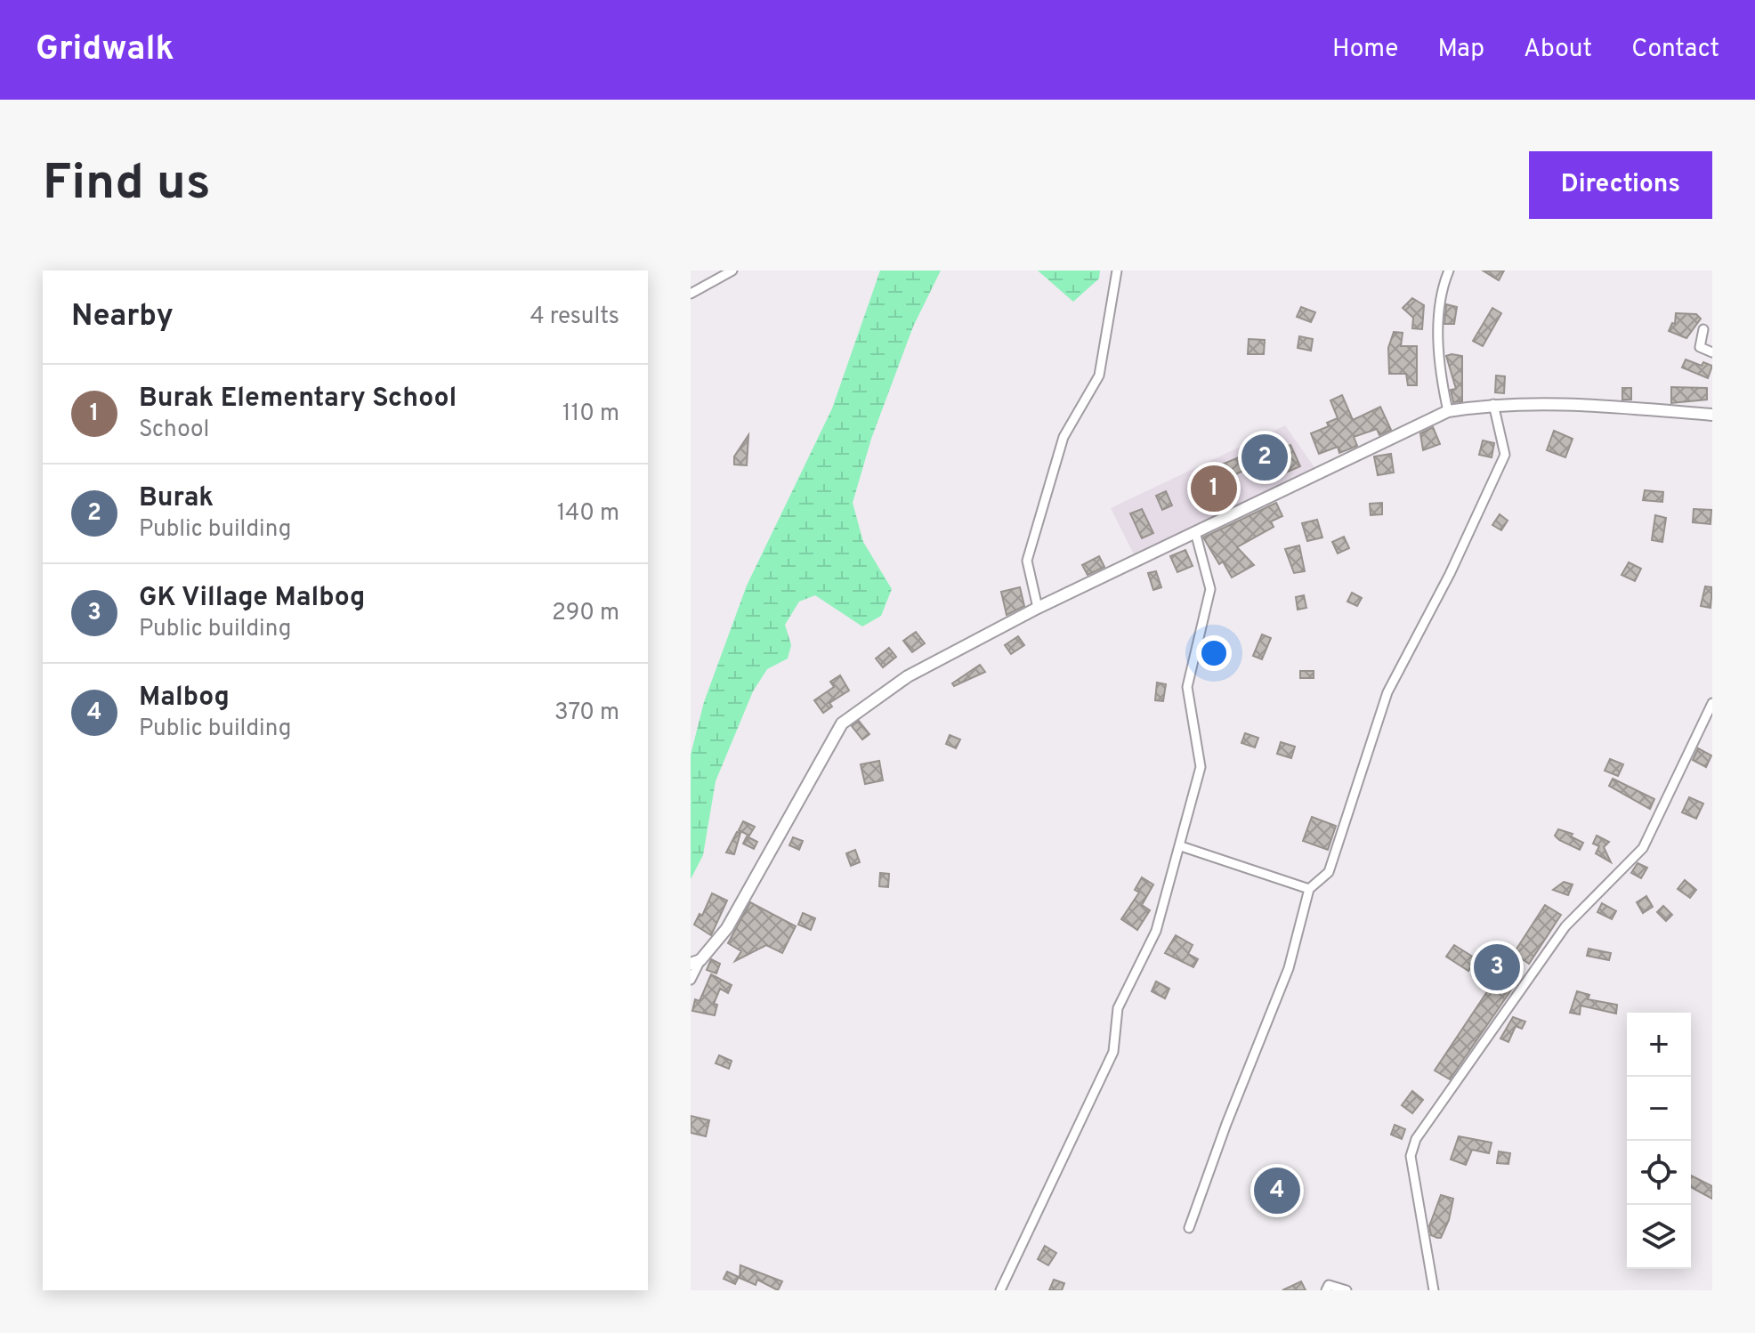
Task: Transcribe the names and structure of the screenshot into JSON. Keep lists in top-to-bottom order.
{
  "page": {
    "header": "Gridwalk",
    "nav": [
      "Home",
      "Map",
      "About",
      "Contact"
    ],
    "buttons": "Directions",
    "title": "Find us",
    "heading": ["Nearby", "4 results"],
    "list": [
      {
        "mark": "1",
        "name": "Burak Elementary School",
        "note": "School",
        "value": "110 m"
      },
      {
        "mark": "2",
        "name": "Burak",
        "note": "Public building",
        "value": "140 m"
      },
      {
        "mark": "3",
        "name": "GK Village Malbog",
        "note": "Public building",
        "value": "290 m"
      },
      {
        "mark": "4",
        "name": "Malbog",
        "note": "Public building",
        "value": "370 m"
      }
    ],
    "pins": [
      "2",
      "1",
      "3",
      "4"
    ],
    "map_buttons": ["+", "−"]
  }
}
